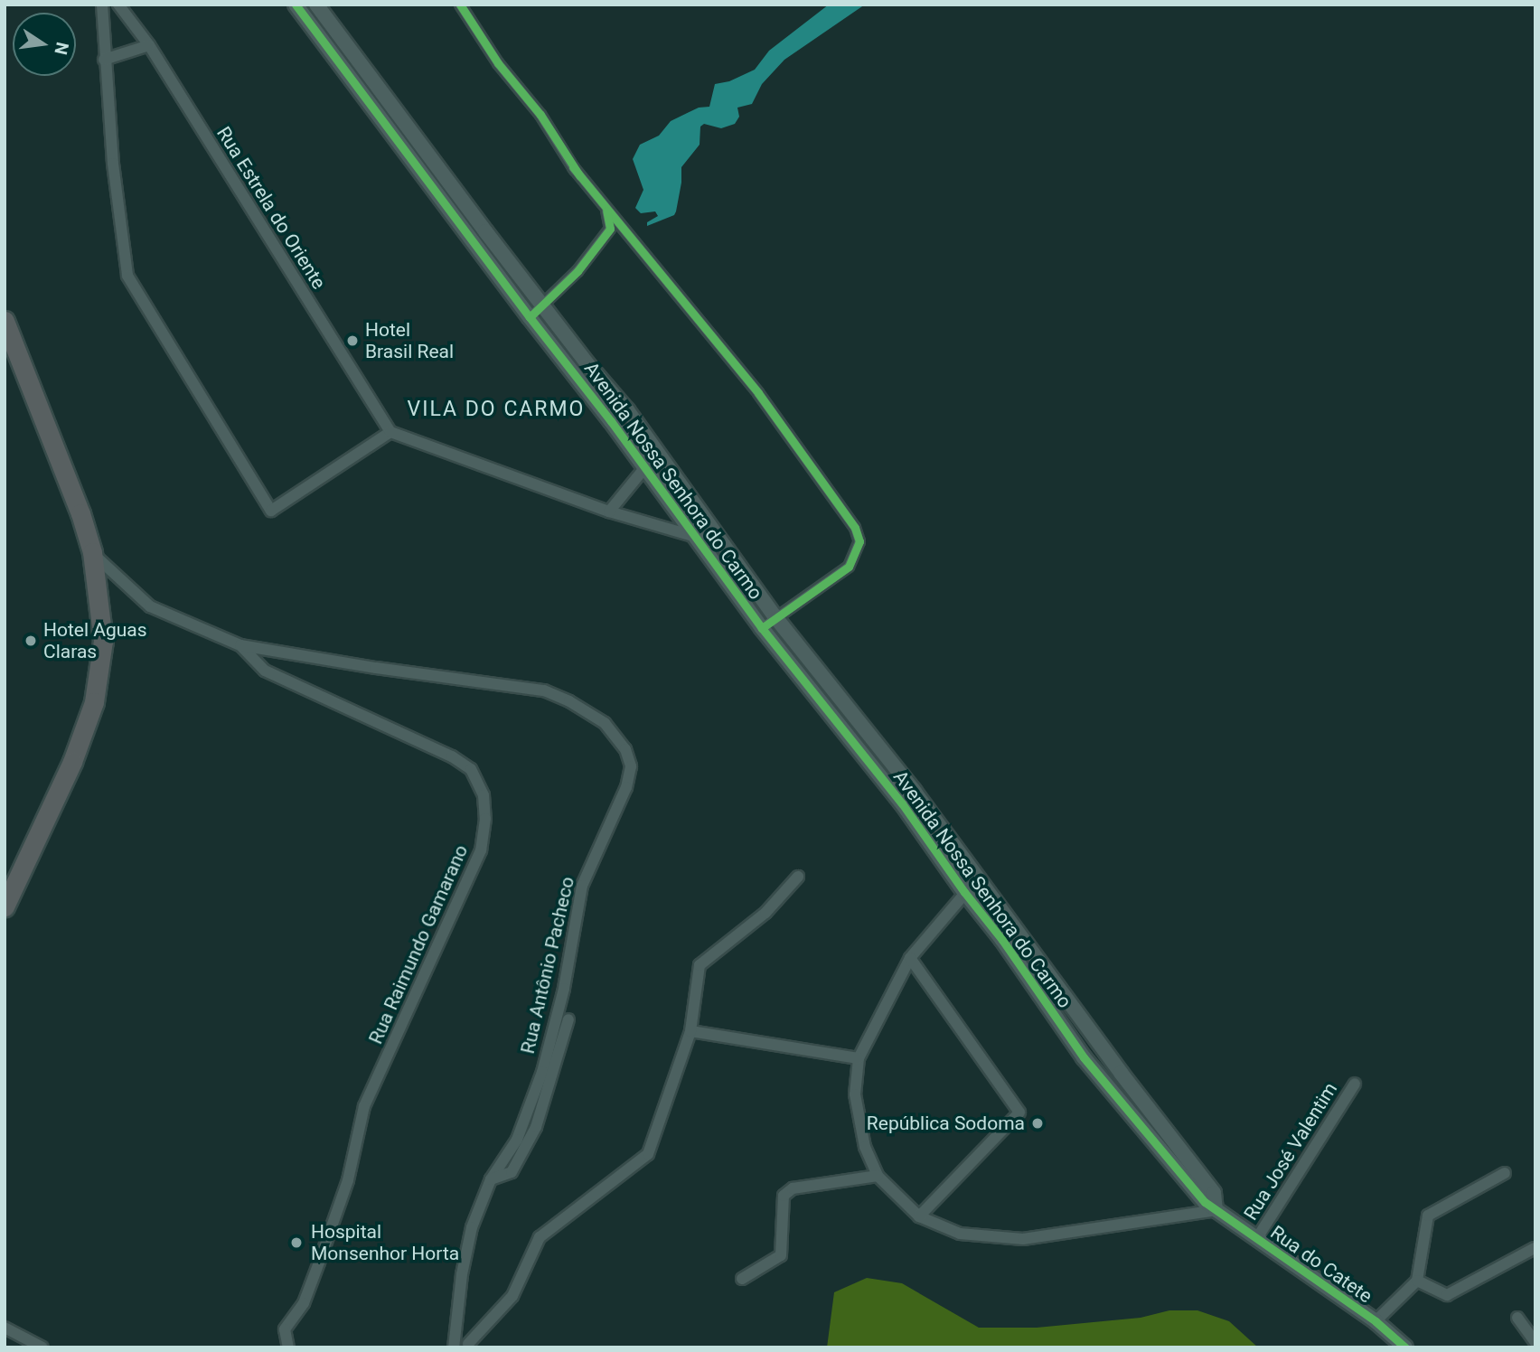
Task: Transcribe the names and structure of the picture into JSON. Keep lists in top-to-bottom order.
{
  "streets": {
    "street": [
      "Rua Estrela do Oriente",
      "Avenida Nossa Senhora do Carmo",
      "Rua Raimundo Gamarano",
      "Rua Antônio Pacheco",
      "Rua José Valentim",
      "Rua do Catete"
    ]
  },
  "crossings": [
    ["Avenida Nossa Senhora do Carmo", "Rua do Catete"],
    ["Rua Raimundo Gamarano", "Rua Antônio Pacheco"],
    ["Rua José Valentim", "Rua do Catete"]
  ],
  "districts": ["VILA DO CARMO"],
  "places": [
    "Hotel Brasil Real",
    "Hotel Aguas Claras",
    "República Sodoma",
    "Hospital Monsenhor Horta"
  ],
  "north": "right"
}
